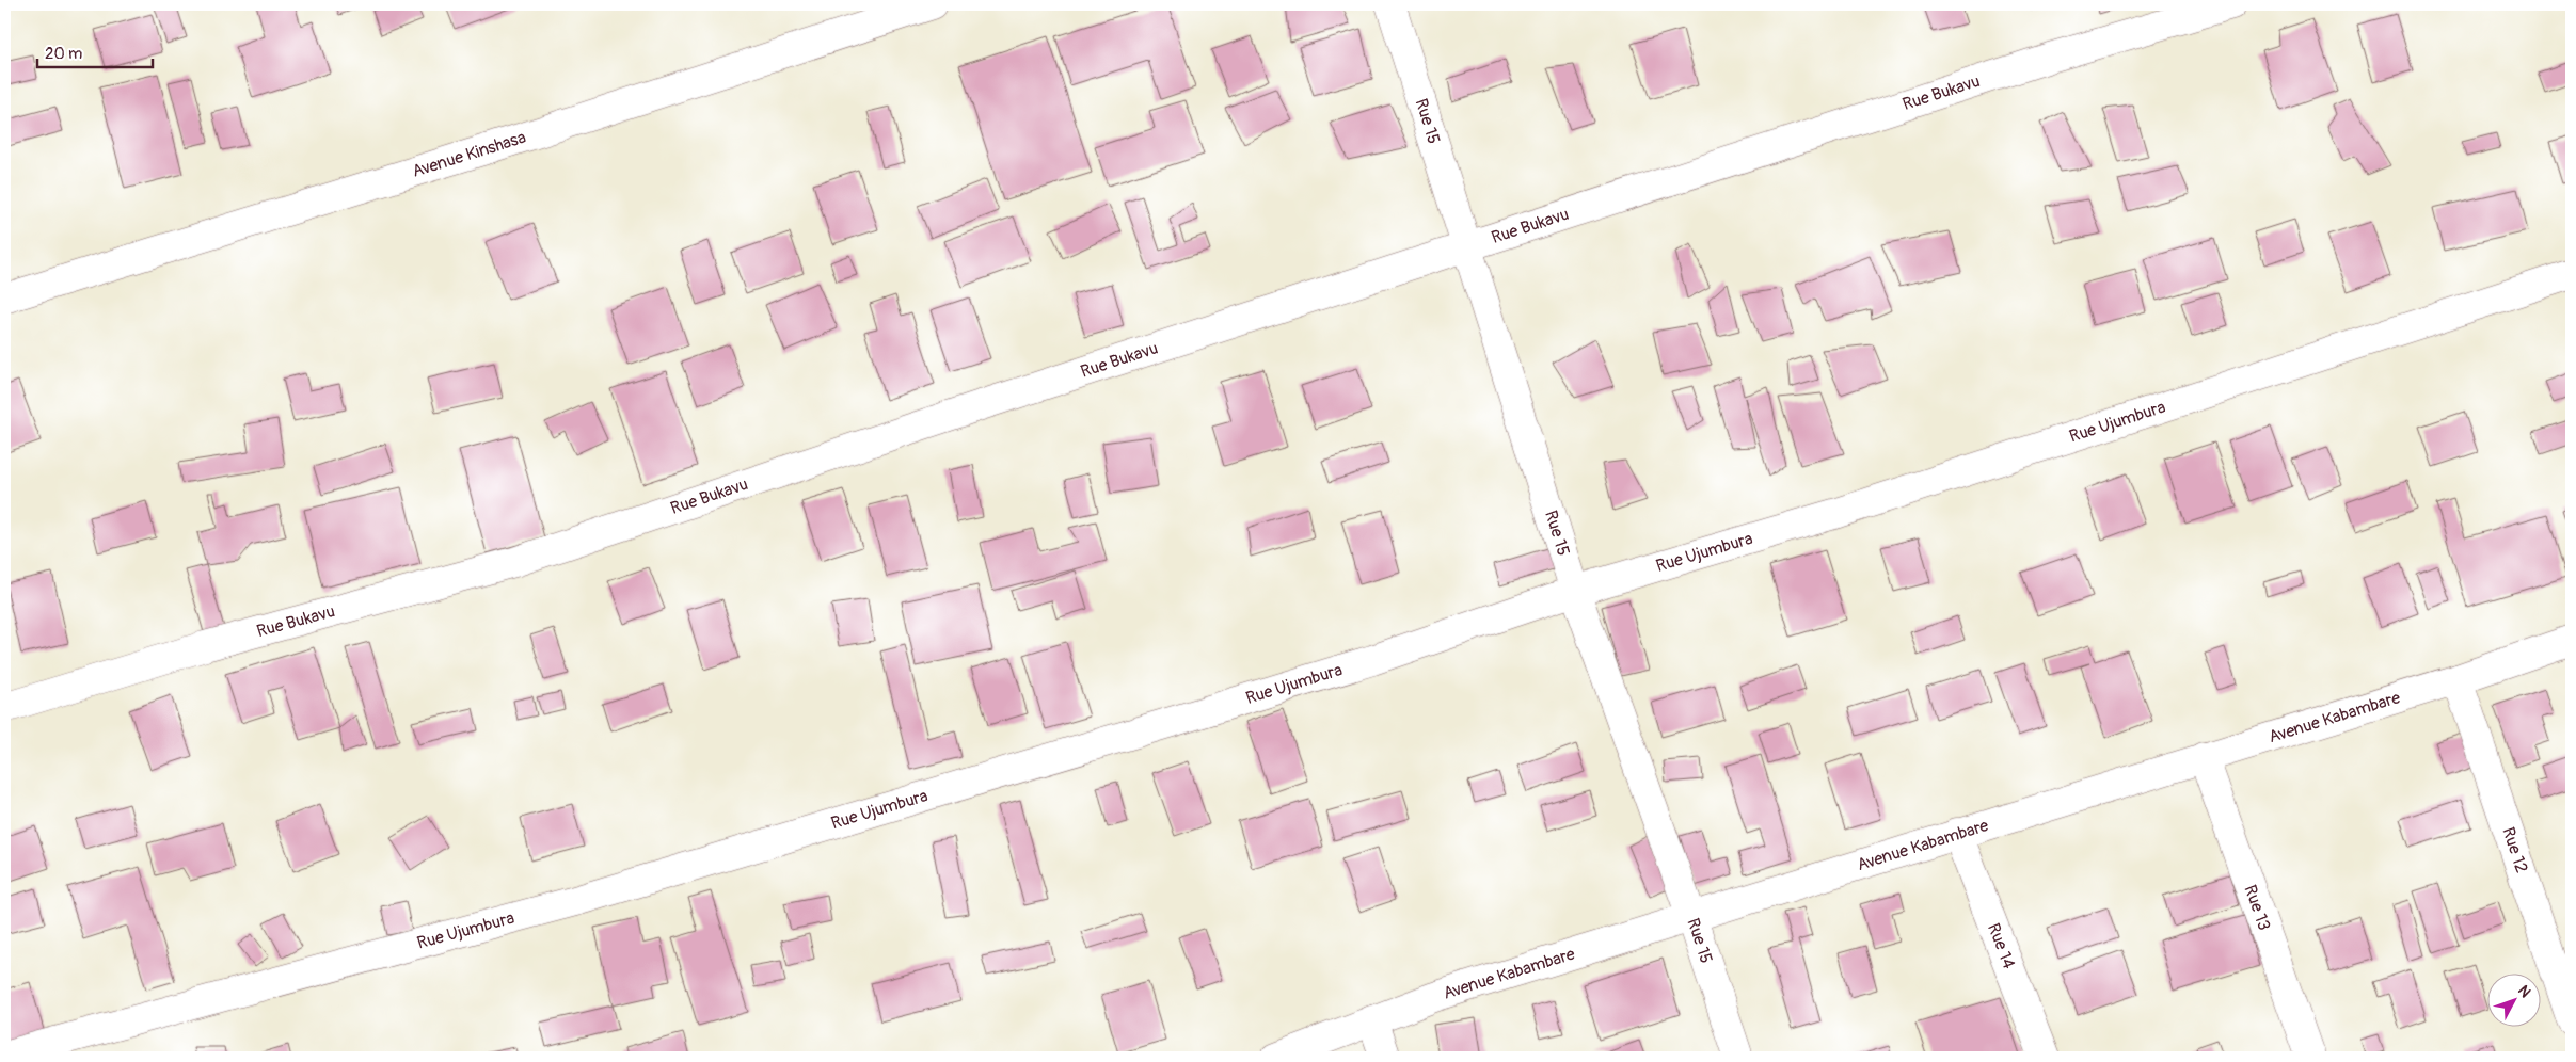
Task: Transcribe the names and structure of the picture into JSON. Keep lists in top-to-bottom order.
{
  "streets": {
    "street": [
      "Rue Bukavu",
      "Rue 15",
      "Avenue Kinshasa",
      "Rue Ujumbura",
      "Avenue Kabambare",
      "Rue 12",
      "Rue 13",
      "Rue 14"
    ]
  },
  "crossings": [
    ["Rue Bukavu", "Rue 15"],
    ["Rue 15", "Rue Ujumbura"],
    ["Rue 15", "Avenue Kabambare"],
    ["Avenue Kabambare", "Rue 12"],
    ["Avenue Kabambare", "Rue 13"],
    ["Avenue Kabambare", "Rue 14"]
  ],
  "scale_bar": "20 m",
  "north": "top right"
}
